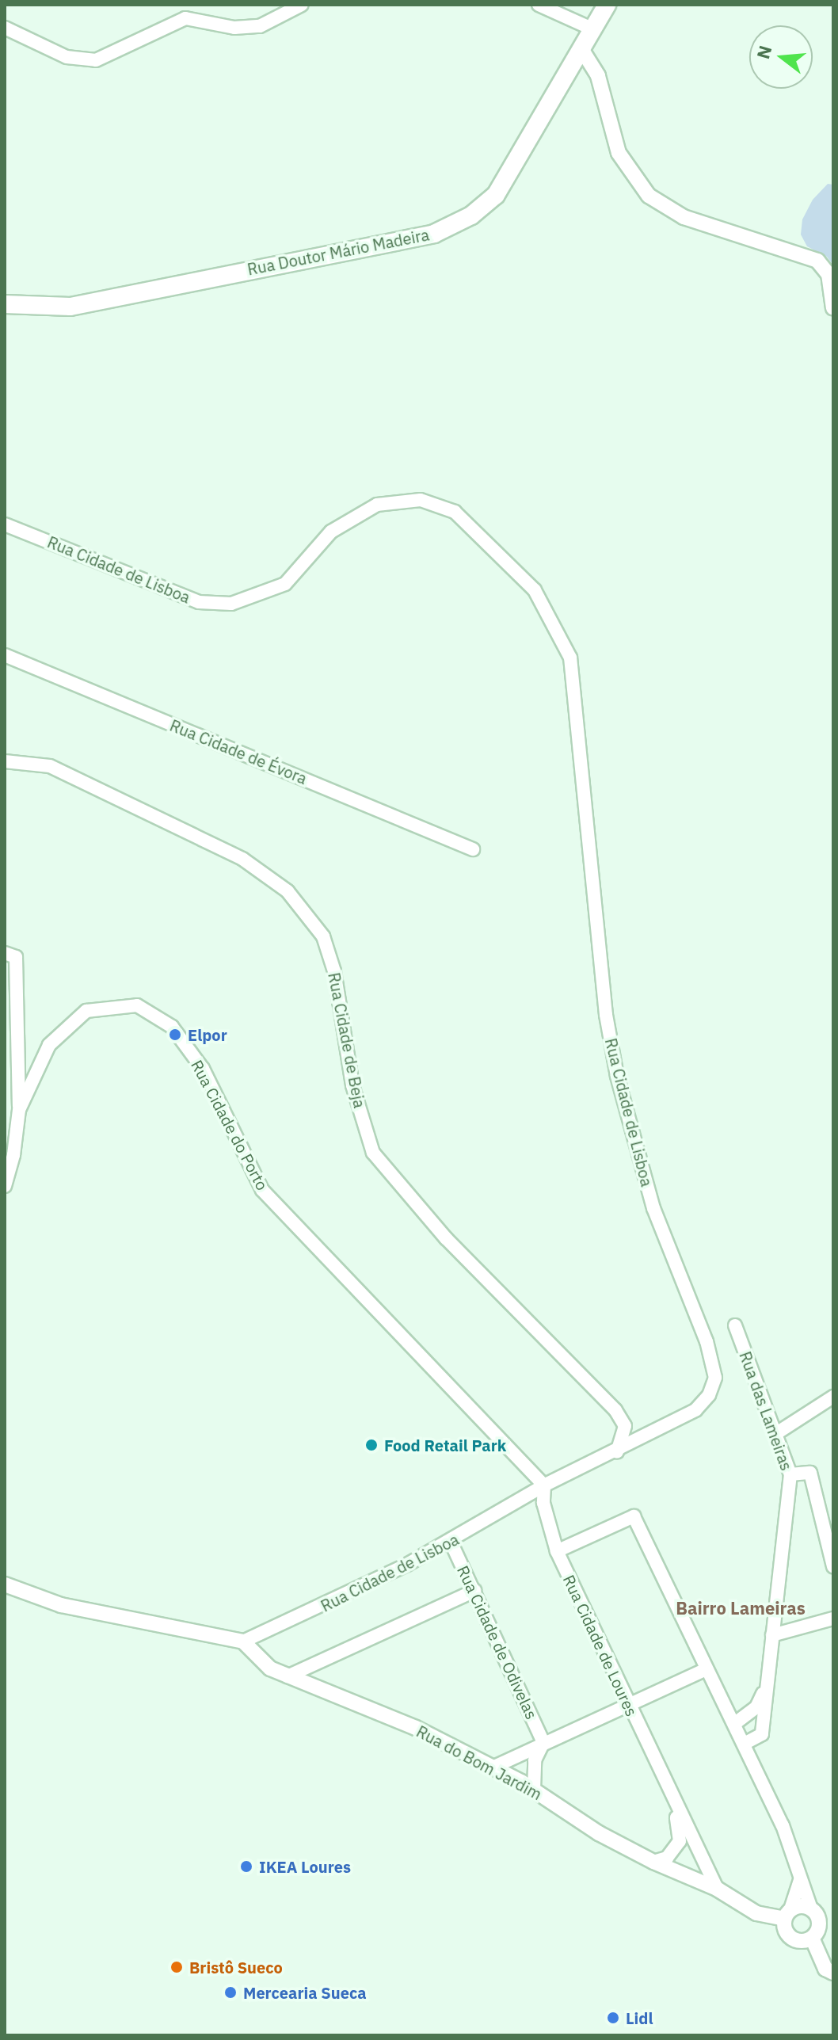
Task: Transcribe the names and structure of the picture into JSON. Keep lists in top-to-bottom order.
{
  "streets": {
    "main road": ["Rua Doutor Mário Madeira"],
    "street": [
      "Rua Cidade de Lisboa",
      "Rua Cidade de Évora",
      "Rua Cidade de Beja",
      "Rua Cidade do Porto",
      "Rua das Lameiras",
      "Rua Cidade de Odivelas",
      "Rua Cidade de Loures",
      "Rua do Bom Jardim"
    ]
  },
  "crossings": [
    ["Rua Cidade de Lisboa", "Rua Cidade de Beja"],
    ["Rua Cidade de Lisboa", "Rua Cidade do Porto"],
    ["Rua Cidade de Lisboa", "Rua Cidade de Odivelas"],
    ["Rua Cidade de Lisboa", "Rua Cidade de Loures"],
    ["Rua Cidade de Lisboa", "Rua do Bom Jardim"],
    ["Rua Cidade do Porto", "Rua Cidade de Loures"]
  ],
  "districts": ["Bairro Lameiras"],
  "places": [
    "Elpor",
    "Food Retail Park",
    "IKEA Loures",
    "Bristô Sueco",
    "Mercearia Sueca",
    "Lidl"
  ],
  "north": "left"
}
